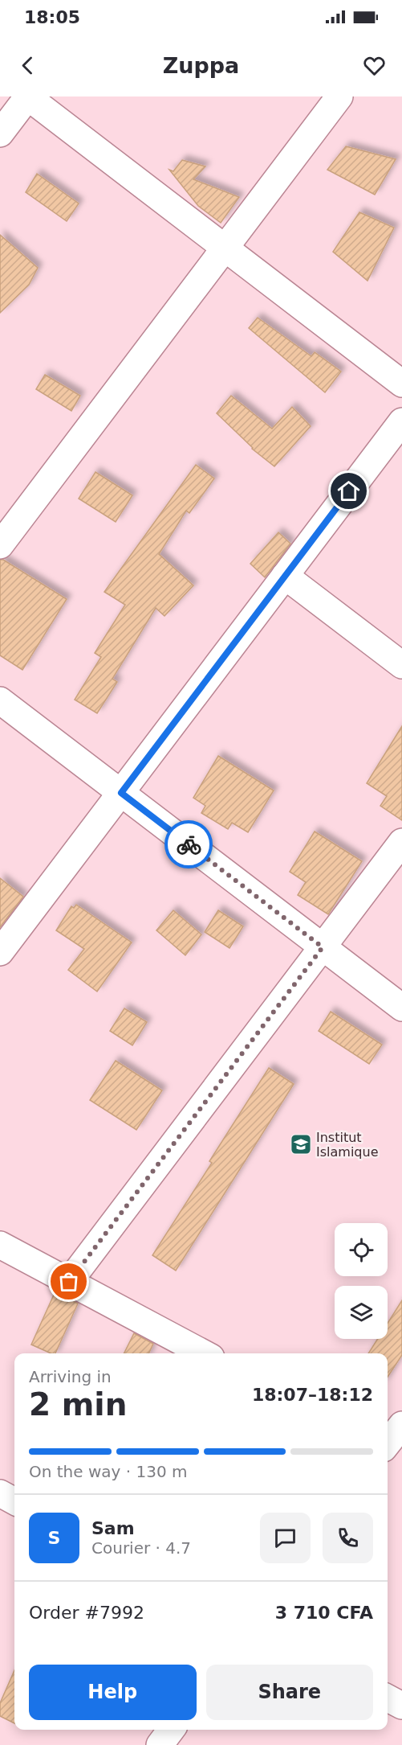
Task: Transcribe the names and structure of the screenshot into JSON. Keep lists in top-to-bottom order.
{
  "places": {
    "school or university": ["Institut Islamique"]
  },
  "page": {
    "status": "18:05",
    "header": "Zuppa",
    "heading": ["2 min", "Arriving in", "18:07–18:12"],
    "panel": [
      "Sam",
      "Courier · 4.7",
      "Order #7992",
      "3 710 CFA"
    ],
    "bar": "On the way · 130 m",
    "round": "S",
    "buttons": ["Help", "Share"]
  }
}
